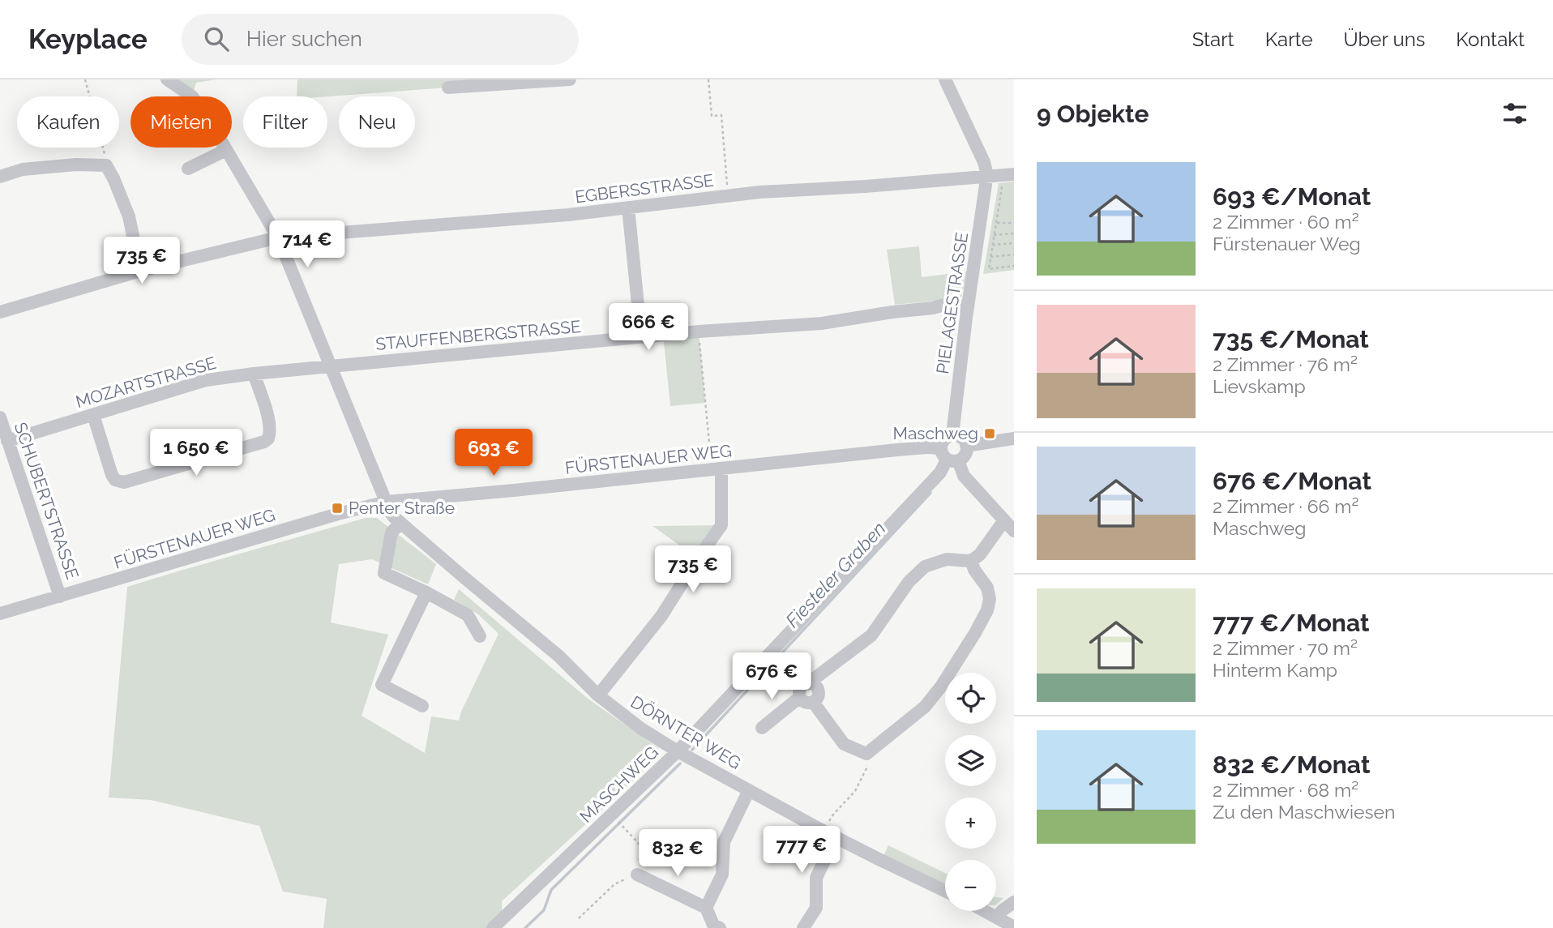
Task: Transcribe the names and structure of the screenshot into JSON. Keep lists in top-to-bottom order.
{
  "streets": {
    "street": [
      "EGBERSSTRASSE",
      "PIELAGESTRASSE",
      "STAUFFENBERGSTRASSE",
      "MOZARTSTRASSE",
      "FÜRSTENAUER WEG",
      "SCHUBERTSTRASSE",
      "DÖRNTER WEG",
      "MASCHWEG"
    ]
  },
  "crossings": [
    ["EGBERSSTRASSE", "PIELAGESTRASSE"],
    ["PIELAGESTRASSE", "STAUFFENBERGSTRASSE"],
    ["PIELAGESTRASSE", "FÜRSTENAUER WEG"],
    ["PIELAGESTRASSE", "MASCHWEG"],
    ["STAUFFENBERGSTRASSE", "MOZARTSTRASSE"],
    ["MOZARTSTRASSE", "SCHUBERTSTRASSE"],
    ["FÜRSTENAUER WEG", "SCHUBERTSTRASSE"],
    ["FÜRSTENAUER WEG", "DÖRNTER WEG"],
    ["FÜRSTENAUER WEG", "MASCHWEG"],
    ["DÖRNTER WEG", "MASCHWEG"]
  ],
  "water": ["Fiesteler Graben"],
  "places": {
    "transit": ["Maschweg", "Penter Straße"]
  },
  "page": {
    "header": "Keyplace",
    "search": "Hier suchen",
    "nav": [
      "Start",
      "Karte",
      "Über uns",
      "Kontakt"
    ],
    "heading": "9 Objekte",
    "chip": [
      "Kaufen",
      "Mieten",
      "Filter",
      "Neu"
    ],
    "list": [
      {
        "name": "693 €/Monat",
        "note": "2 Zimmer · 60 m² · Fürstenauer Weg"
      },
      {
        "name": "735 €/Monat",
        "note": "2 Zimmer · 76 m² · Lievskamp"
      },
      {
        "name": "676 €/Monat",
        "note": "2 Zimmer · 66 m² · Maschweg"
      },
      {
        "name": "777 €/Monat",
        "note": "2 Zimmer · 70 m² · Hinterm Kamp"
      },
      {
        "name": "832 €/Monat",
        "note": "2 Zimmer · 68 m² · Zu den Maschwiesen"
      }
    ],
    "price": [
      "714 €",
      "735 €",
      "666 €",
      "1 650 €",
      "693 €",
      "735 €",
      "676 €",
      "777 €",
      "832 €"
    ],
    "map_buttons": ["+", "−"]
  }
}
